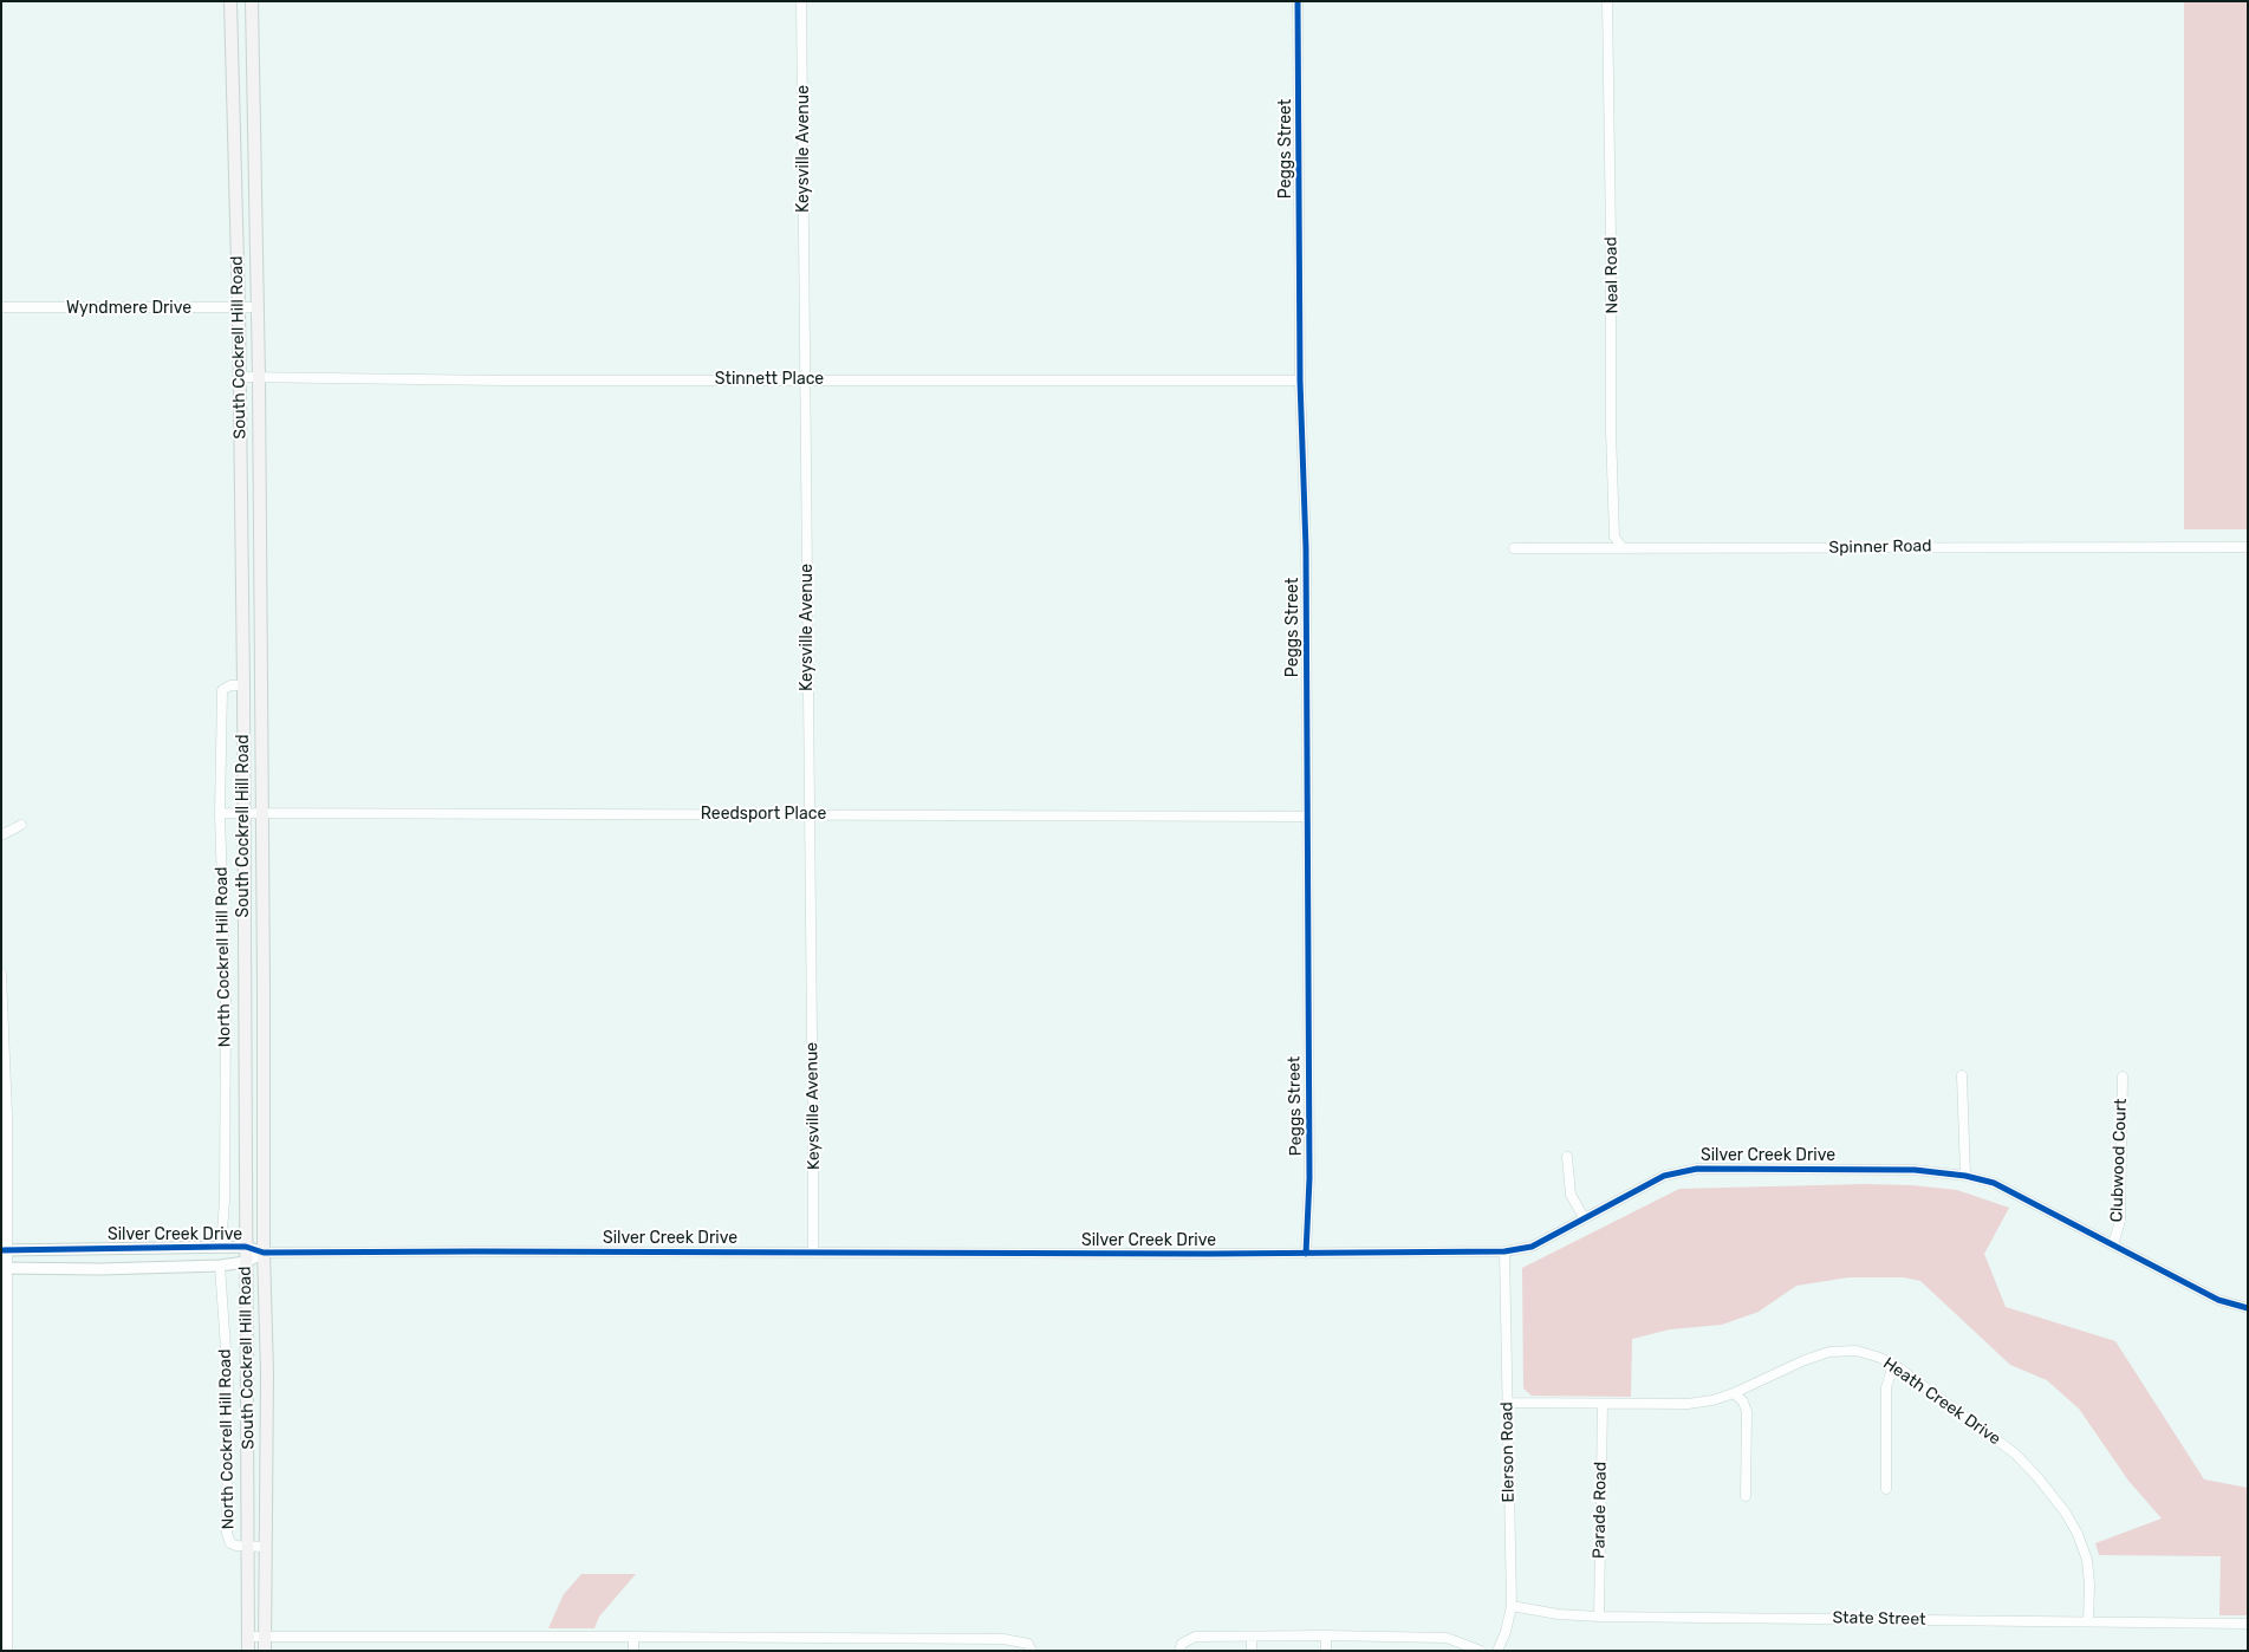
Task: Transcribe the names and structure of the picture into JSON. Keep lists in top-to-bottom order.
{
  "streets": {
    "main road": ["South Cockrell Hill Road"],
    "street": [
      "Keysville Avenue",
      "Peggs Street",
      "Neal Road",
      "Wyndmere Drive",
      "Stinnett Place",
      "Spinner Road",
      "Reedsport Place",
      "North Cockrell Hill Road",
      "Silver Creek Drive",
      "Clubwood Court",
      "Heath Creek Drive",
      "Elerson Road",
      "Parade Road",
      "State Street"
    ]
  },
  "crossings": [
    ["Keysville Avenue", "Stinnett Place"],
    ["Keysville Avenue", "Reedsport Place"],
    ["Keysville Avenue", "Silver Creek Drive"],
    ["Peggs Street", "Stinnett Place"],
    ["Peggs Street", "Reedsport Place"],
    ["Peggs Street", "Silver Creek Drive"],
    ["Neal Road", "Spinner Road"],
    ["Wyndmere Drive", "South Cockrell Hill Road"],
    ["South Cockrell Hill Road", "Stinnett Place"],
    ["South Cockrell Hill Road", "Reedsport Place"],
    ["South Cockrell Hill Road", "North Cockrell Hill Road"],
    ["South Cockrell Hill Road", "Silver Creek Drive"],
    ["Reedsport Place", "North Cockrell Hill Road"],
    ["North Cockrell Hill Road", "Silver Creek Drive"],
    ["Silver Creek Drive", "Clubwood Court"],
    ["Silver Creek Drive", "Elerson Road"],
    ["Heath Creek Drive", "Elerson Road"],
    ["Heath Creek Drive", "Parade Road"],
    ["Heath Creek Drive", "State Street"],
    ["Elerson Road", "State Street"],
    ["Parade Road", "State Street"]
  ]
}
